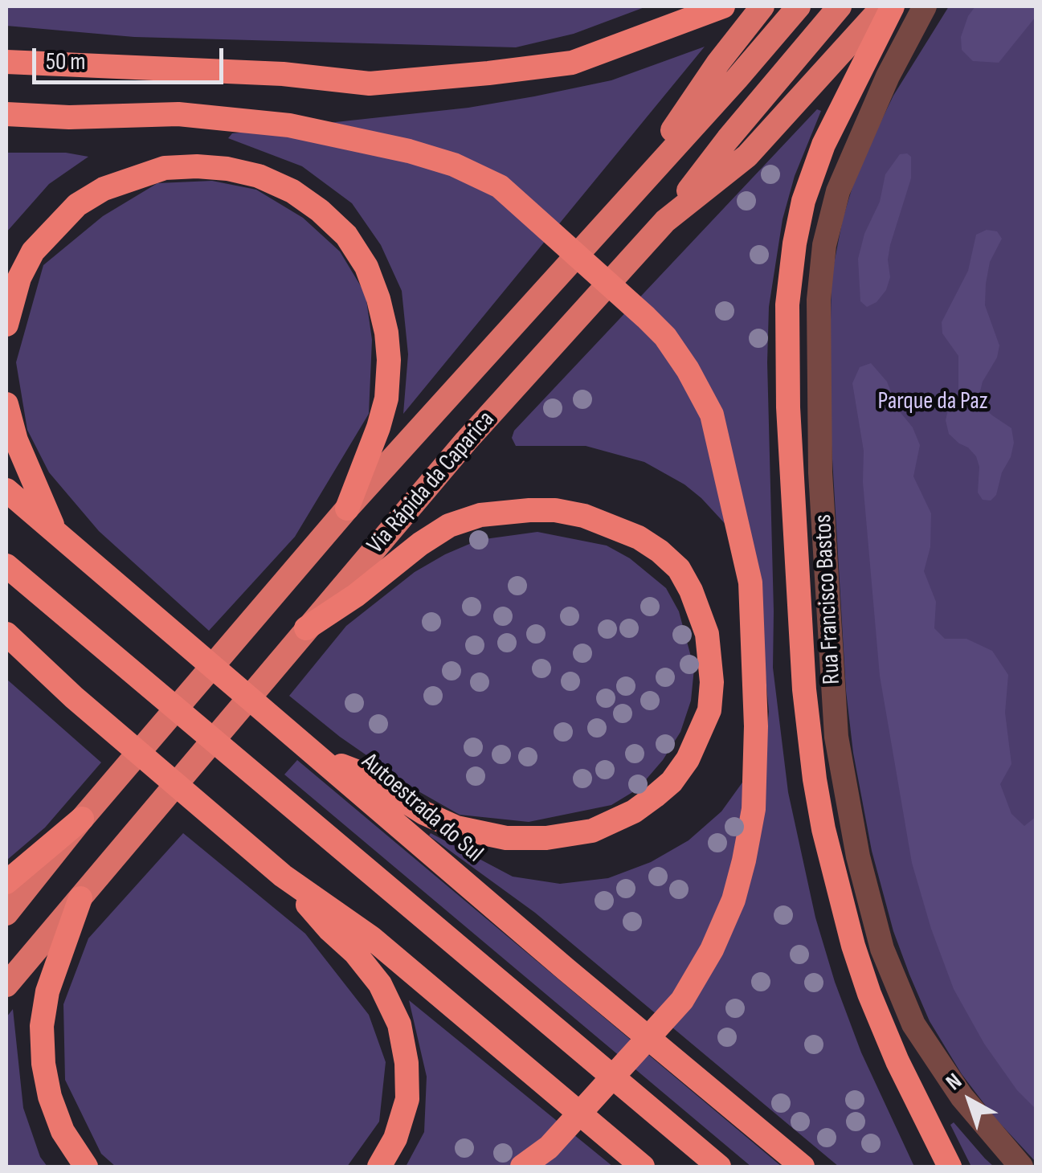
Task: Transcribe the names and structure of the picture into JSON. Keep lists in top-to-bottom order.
{
  "streets": {
    "highway": ["Via Rápida da Caparica", "Autoestrada do Sul"],
    "street": ["Rua Francisco Bastos"]
  },
  "parks": ["Parque da Paz"],
  "scale_bar": "50 m",
  "north": "top left"
}
